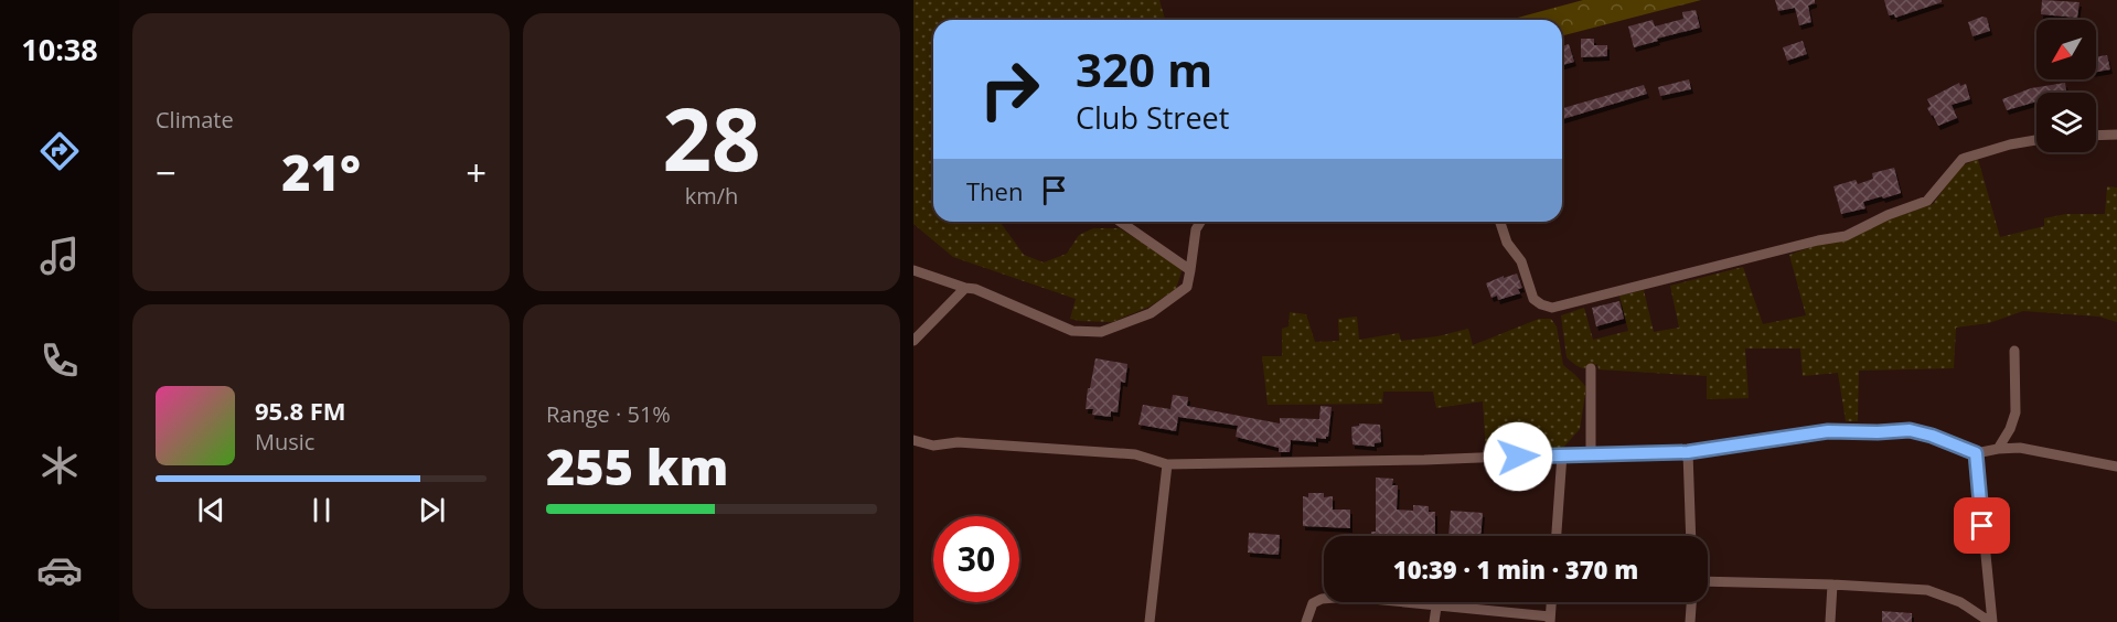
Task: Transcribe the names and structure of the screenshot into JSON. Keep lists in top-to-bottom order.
{
  "north": "bottom left",
  "page": {
    "tabs": "10:38",
    "tile": [
      "Climate",
      ["28", "km/h"],
      ["Range · 51%", "255 km"]
    ],
    "turn": ["320 m", "Club Street"],
    "heat": ["−", "21°", "+"],
    "then": "Then",
    "song": ["95.8 FM", "Music"],
    "limit": "30",
    "trip": "10:39 · 1 min · 370 m"
  }
}
